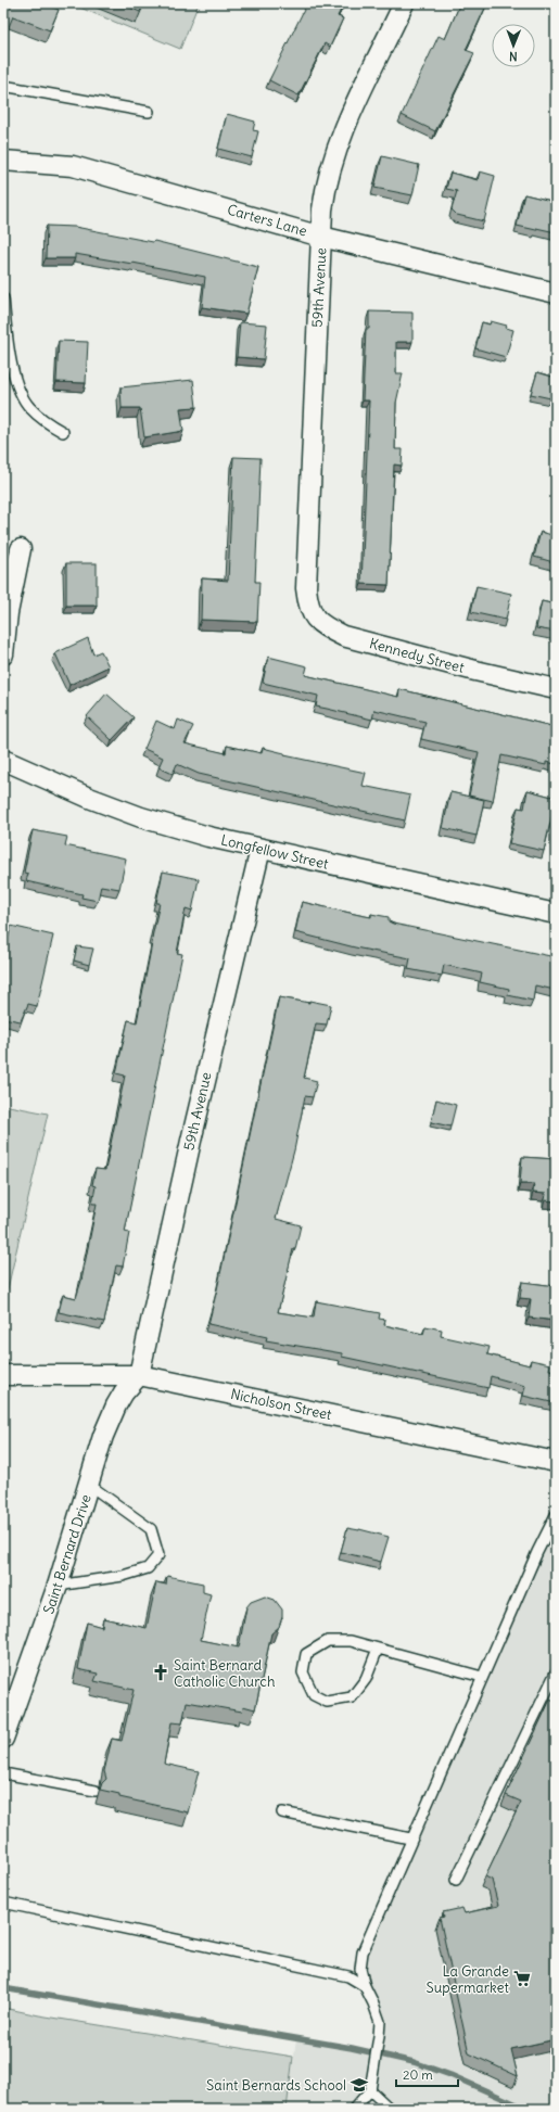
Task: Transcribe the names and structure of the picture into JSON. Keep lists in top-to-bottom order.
{
  "streets": {
    "street": [
      "Carters Lane",
      "59th Avenue",
      "Kennedy Street",
      "Longfellow Street",
      "Nicholson Street",
      "Saint Bernard Drive"
    ]
  },
  "crossings": [
    ["Carters Lane", "59th Avenue"],
    ["59th Avenue", "Kennedy Street"],
    ["59th Avenue", "Longfellow Street"],
    ["59th Avenue", "Nicholson Street"],
    ["59th Avenue", "Saint Bernard Drive"],
    ["Nicholson Street", "Saint Bernard Drive"]
  ],
  "places": {
    "church": ["Saint Bernard Catholic Church"],
    "supermarket": ["La Grande Supermarket"],
    "school or university": ["Saint Bernards School"]
  },
  "scale_bar": "20 m",
  "north": "bottom"
}
